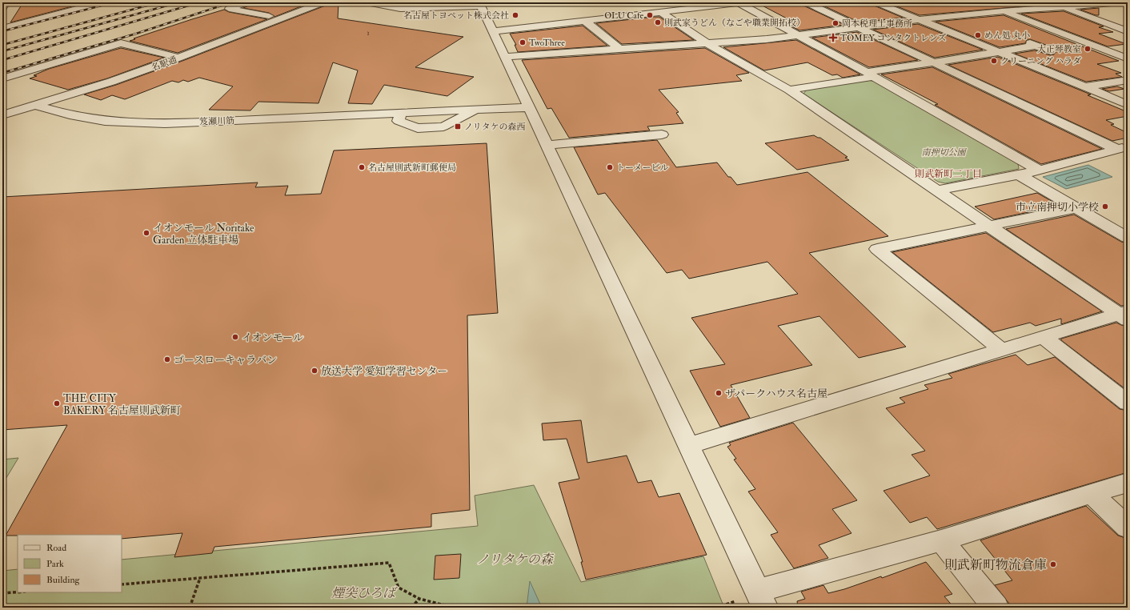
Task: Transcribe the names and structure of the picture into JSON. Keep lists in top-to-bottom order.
{
  "streets": {
    "street": ["名駅通", "笈瀬川筋"]
  },
  "crossings": [
    ["名駅通", "笈瀬川筋"]
  ],
  "districts": ["則武新町二丁目"],
  "parks": ["南押切公園", "ノリタケの森", "煙突ひろば"],
  "places": {
    "other": [
      "名古屋トヨペット株式会社",
      "OLU Cafe",
      "則武家うどん（なごや職業開拓校）",
      "岡本税理士事務所",
      "めん処 丸小",
      "TwoThree",
      "大正琴教室",
      "クリーニング ハラダ",
      "名古屋則武新町郵便局",
      "トーメービル",
      "市立南押切小学校",
      "イオンモール Noritake Garden 立体駐車場",
      "イオンモール",
      "ゴースローキャラバン",
      "放送大学 愛知学習センター",
      "ザパークハウス名古屋",
      "THE CITY BAKERY 名古屋則武新町",
      "則武新町物流倉庫"
    ],
    "health": ["TOMEY コンタクトレンズ"],
    "transit": ["ノリタケの森西"]
  },
  "house_numbers": ["1"],
  "legend": ["Road", "Park", "Building"]
}
